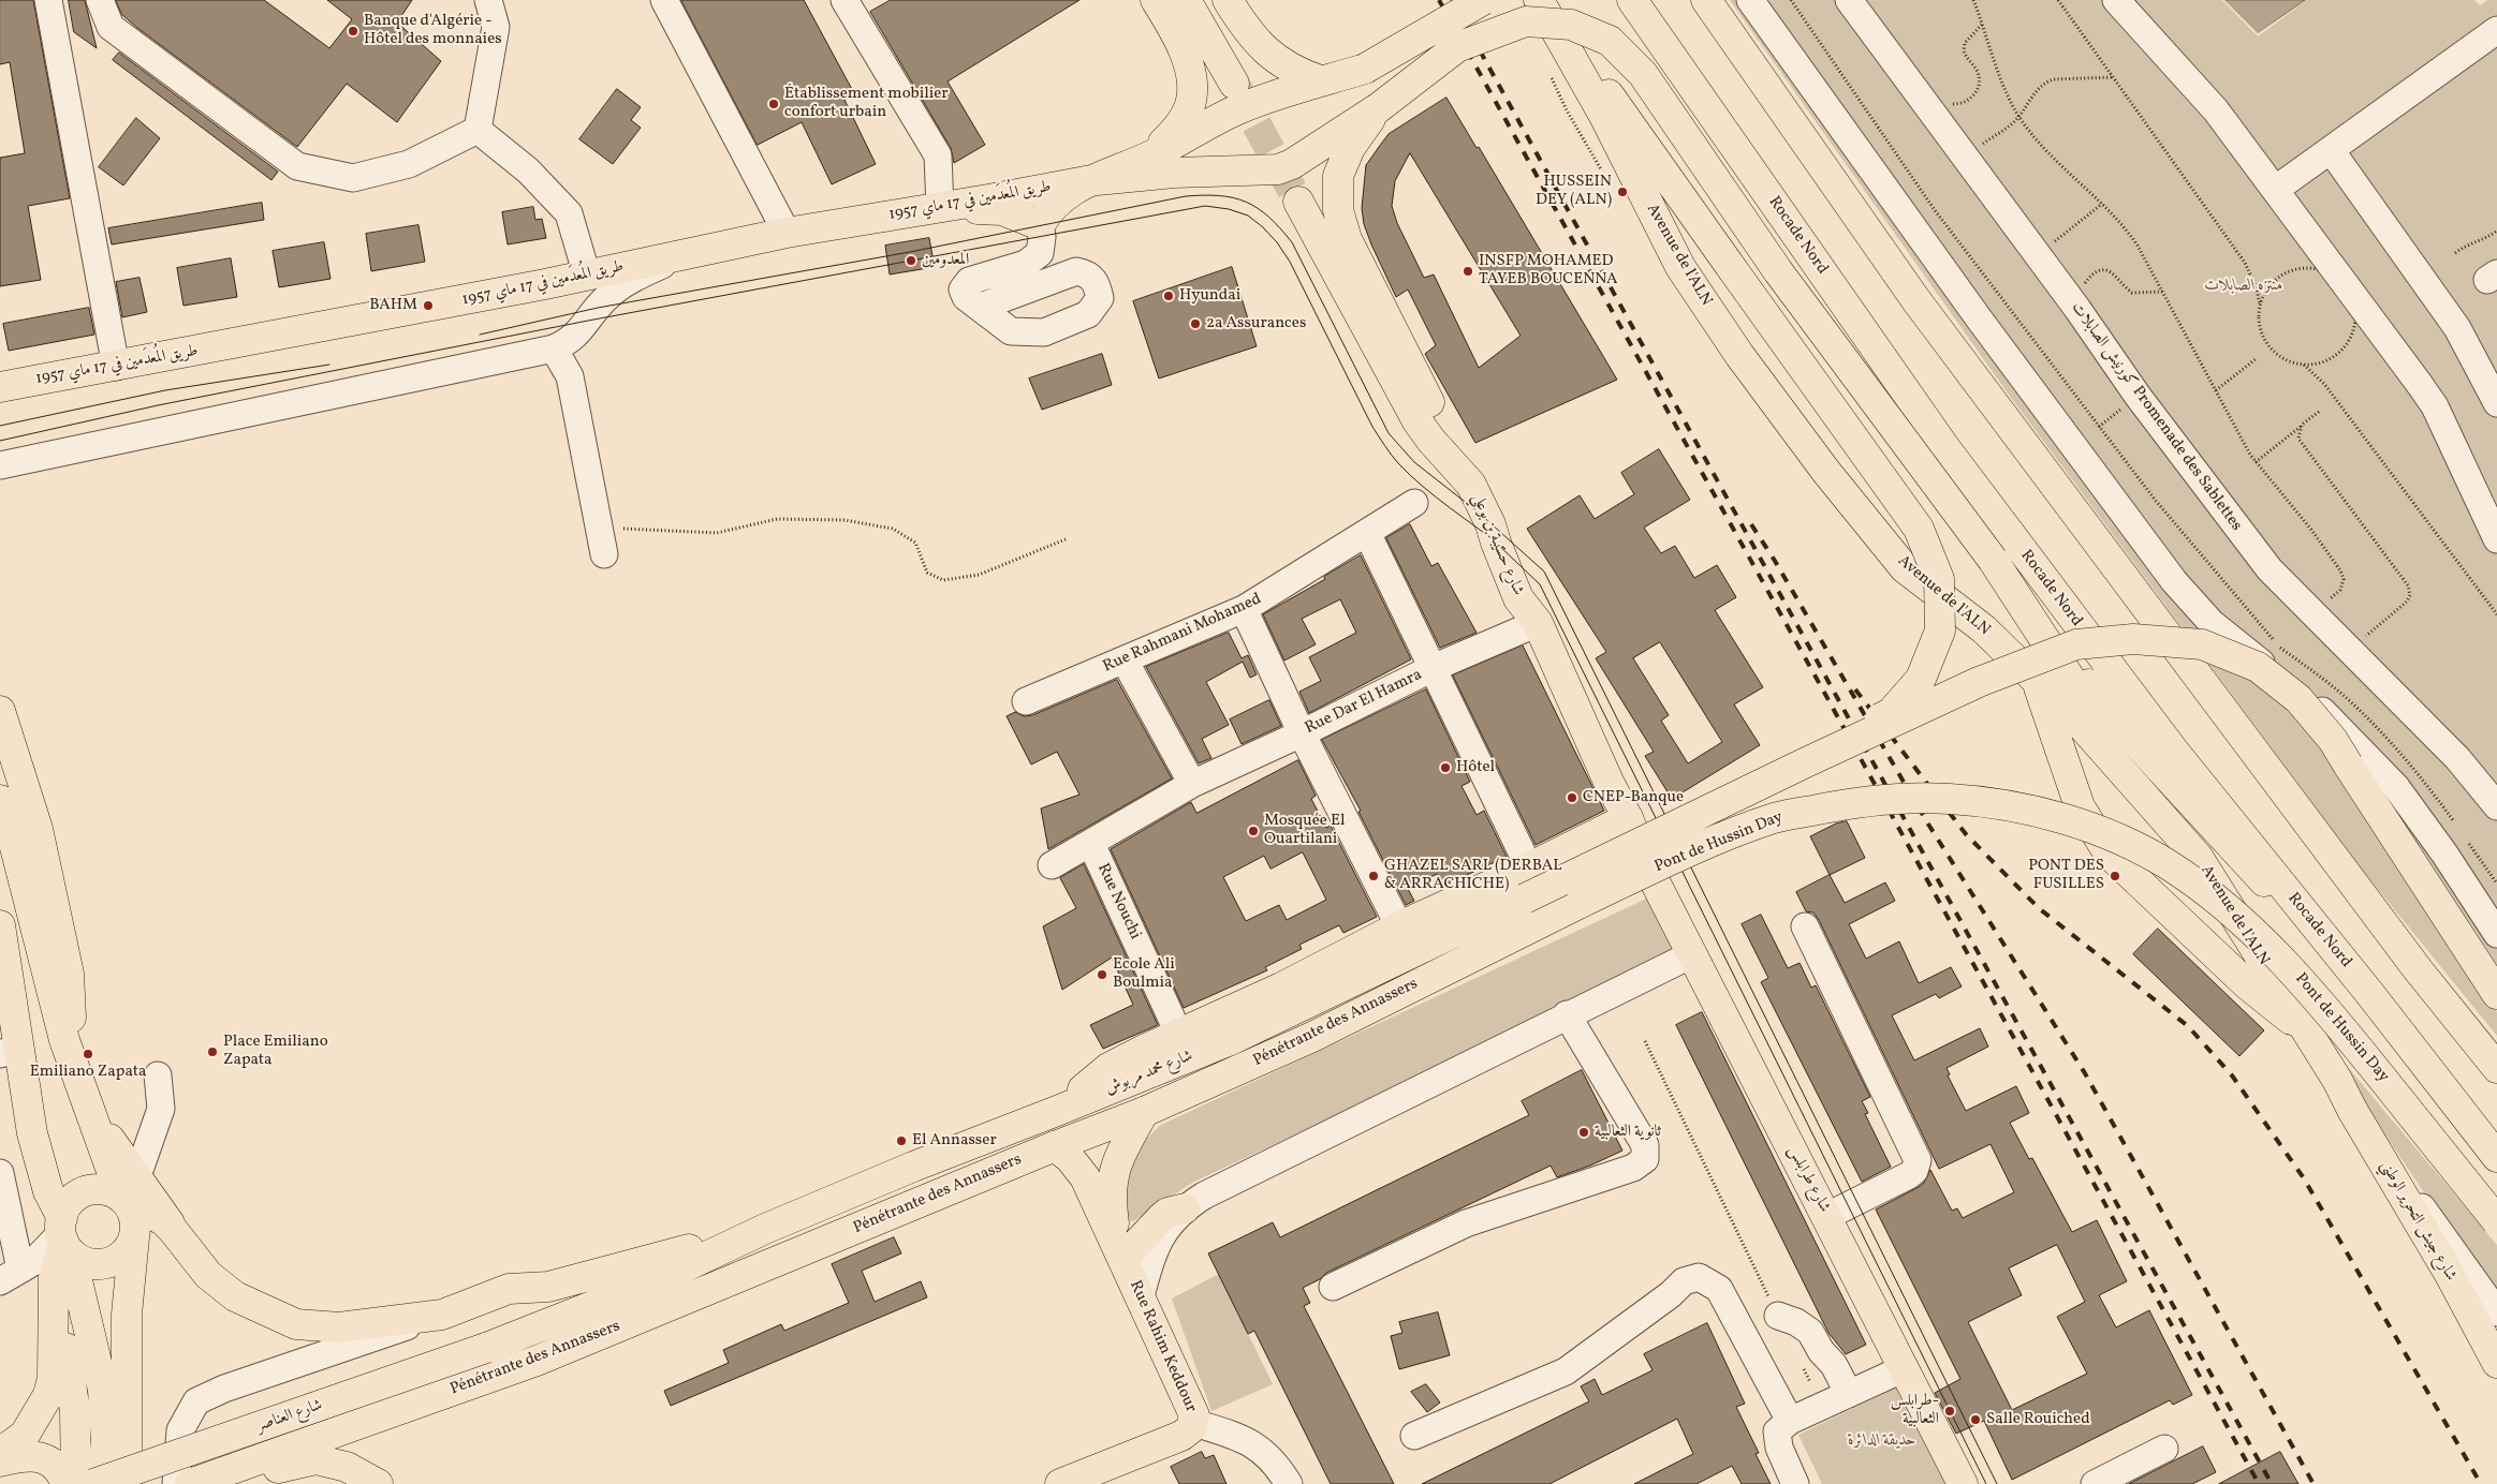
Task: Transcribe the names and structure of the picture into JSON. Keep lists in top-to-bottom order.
{
  "streets": {
    "main road": [
      "طريق المُعدَمين في 17 ماي 1957",
      "Rocade Nord",
      "Avenue de l'ALN",
      "شارع حسيبة بن بوعلي",
      "Pont de Hussin Day",
      "Pénétrante des Annassers",
      "شارع محمد مربوش",
      "شارع طرابلس",
      "شارع جيش التحرير الوطني",
      "Rue Rahim Keddour",
      "شارع العناصر"
    ],
    "street": [
      "كورنيش الصابلات Promenade des Sablettes",
      "Rue Rahmani Mohamed",
      "Rue Dar El Hamra",
      "Rue Nouchi"
    ]
  },
  "crossings": [
    ["Avenue de l'ALN", "شارع جيش التحرير الوطني"],
    ["شارع حسيبة بن بوعلي", "Rue Dar El Hamra"],
    ["شارع حسيبة بن بوعلي", "شارع طرابلس"],
    ["Rue Dar El Hamra", "Rue Nouchi"],
    ["Pont de Hussin Day", "Pénétrante des Annassers"],
    ["Pont de Hussin Day", "شارع محمد مربوش"],
    ["Pénétrante des Annassers", "Rue Rahim Keddour"],
    ["Pénétrante des Annassers", "شارع العناصر"],
    ["شارع محمد مربوش", "شارع العناصر"]
  ],
  "parks": ["منتزه الصابلات", "حديقة الدائرة"],
  "places": [
    "Banque d'Algérie - Hôtel des monnaies",
    "Établissement mobilier confort urbain",
    "HUSSEIN DEY (ALN)",
    "المعدومين",
    "INSFP MOHAMED TAYEB BOUCENNA",
    "Hyundai",
    "BAHM",
    "2a Assurances",
    "Hôtel",
    "CNEP-Banque",
    "Mosquée El Ouartilani",
    "GHAZEL SARL (DERBAL & ARRACHICHE)",
    "PONT DES FUSILLES",
    "Ecole Ali Boulmia",
    "Place Emiliano Zapata",
    "Emiliano Zapata",
    "ثانوية الثعالبية",
    "El Annasser",
    "طرابلس- الثعالبية",
    "Salle Rouiched"
  ]
}
